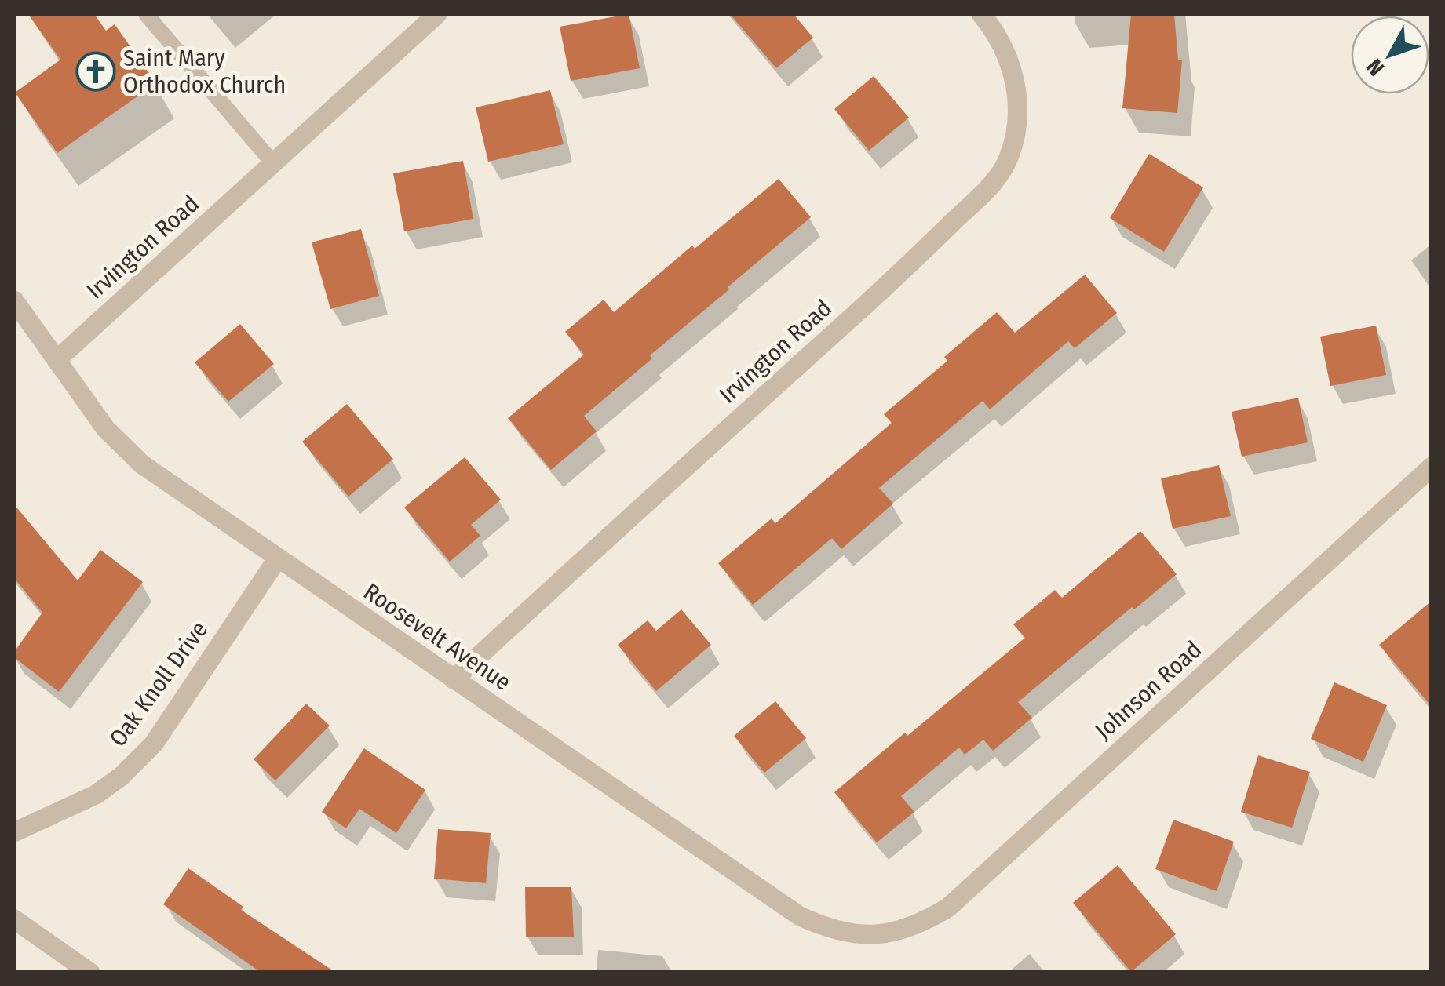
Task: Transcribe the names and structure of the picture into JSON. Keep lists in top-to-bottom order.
{
  "streets": {
    "street": [
      "Irvington Road",
      "Roosevelt Avenue",
      "Oak Knoll Drive",
      "Johnson Road"
    ]
  },
  "crossings": [
    ["Irvington Road", "Roosevelt Avenue"],
    ["Roosevelt Avenue", "Oak Knoll Drive"],
    ["Roosevelt Avenue", "Johnson Road"]
  ],
  "places": {
    "church": ["Saint Mary Orthodox Church"]
  },
  "north": "bottom left"
}
